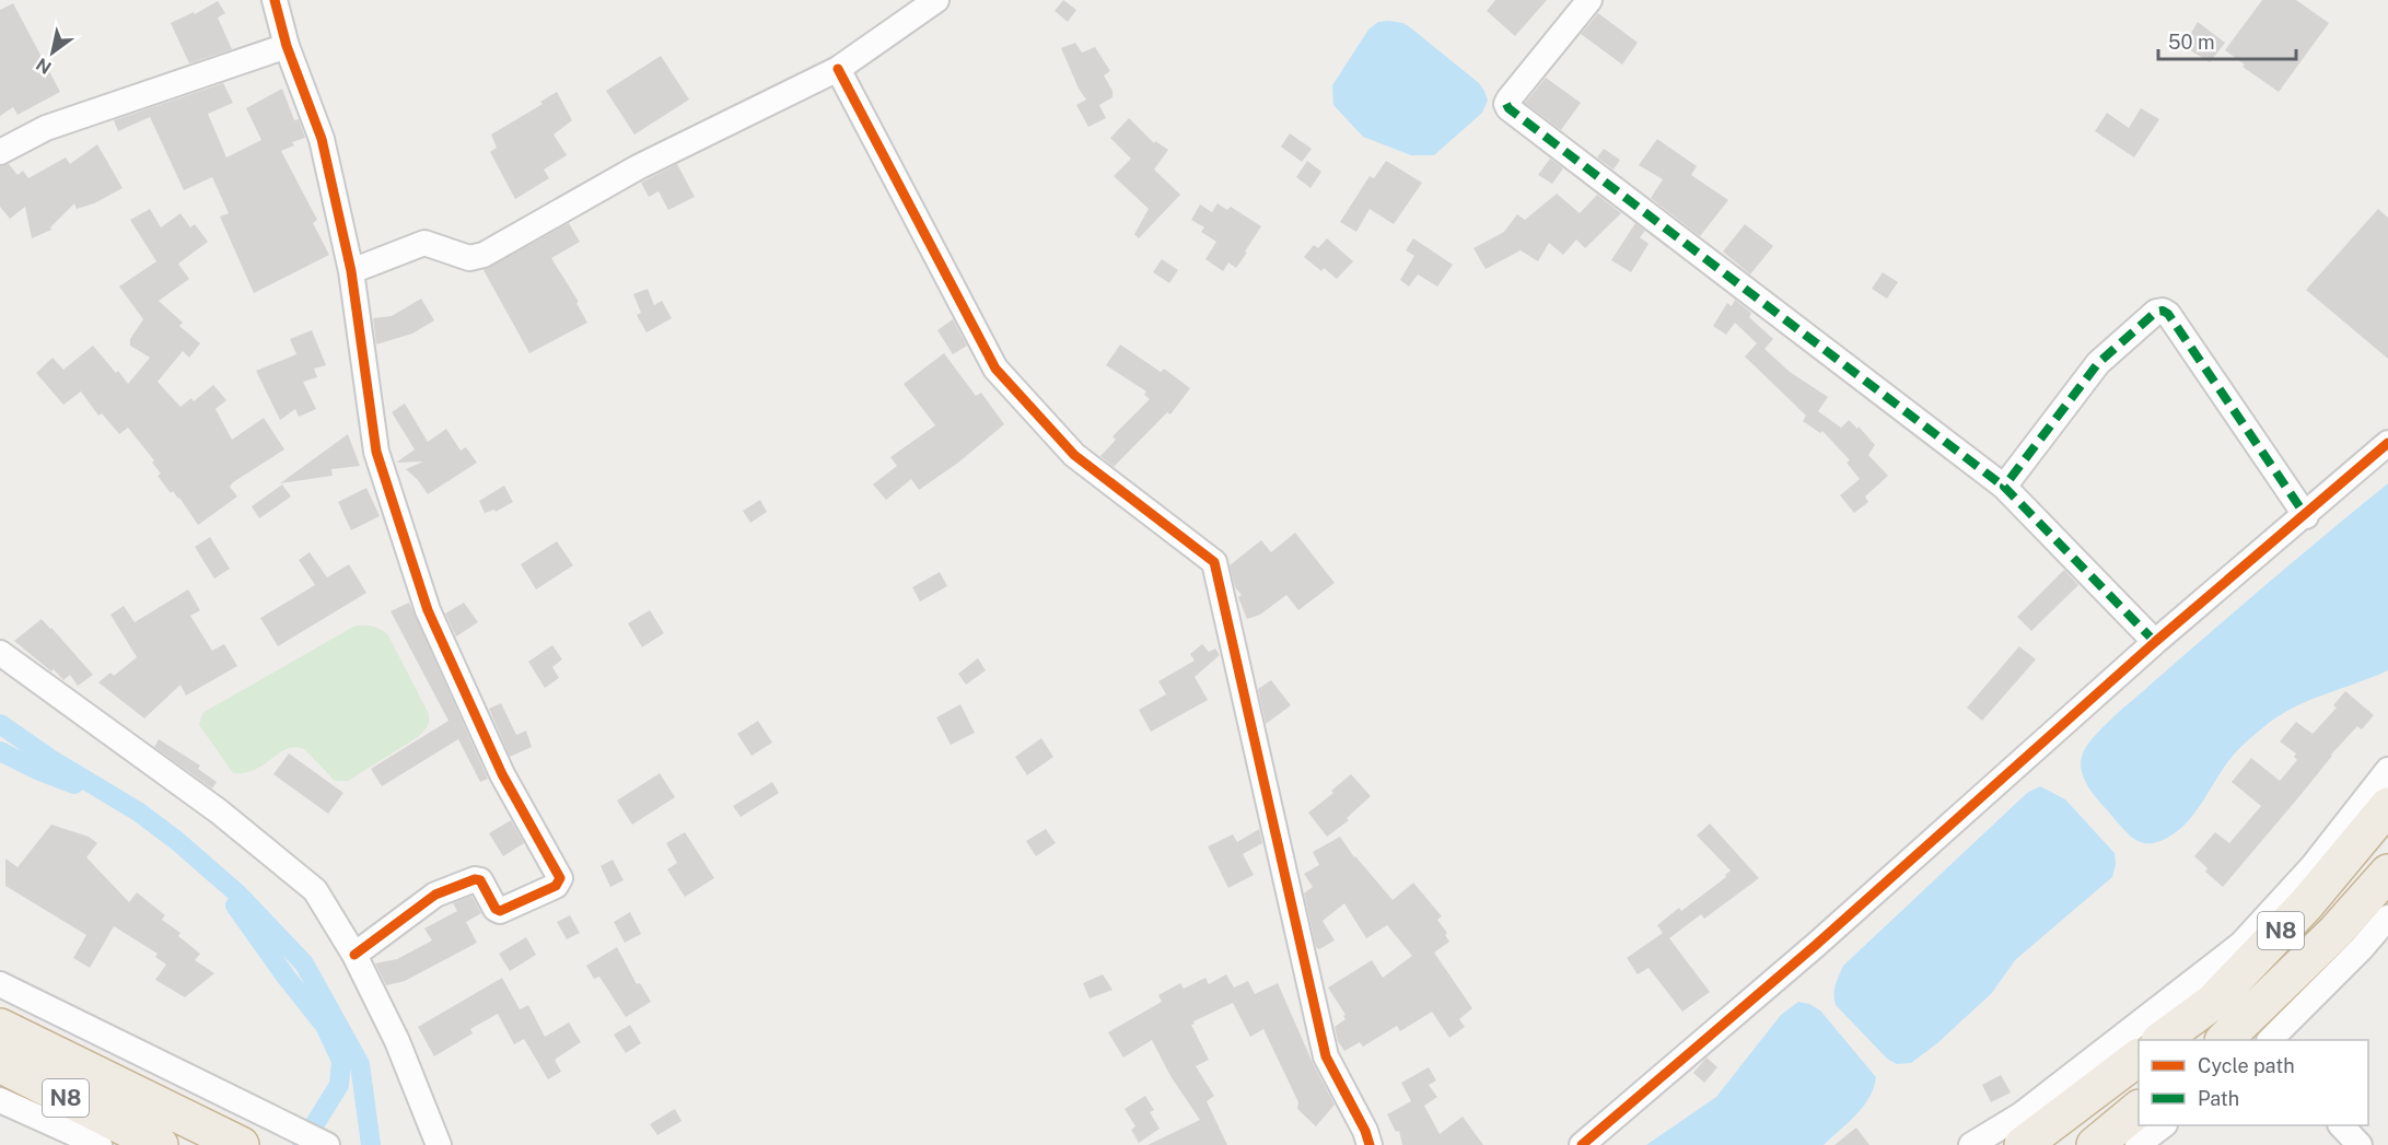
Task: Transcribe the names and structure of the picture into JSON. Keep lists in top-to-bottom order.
{
  "streets": {
    "highway": ["N8"]
  },
  "legend": ["Cycle path", "Path"],
  "scale_bar": "50 m",
  "north": "bottom left"
}
